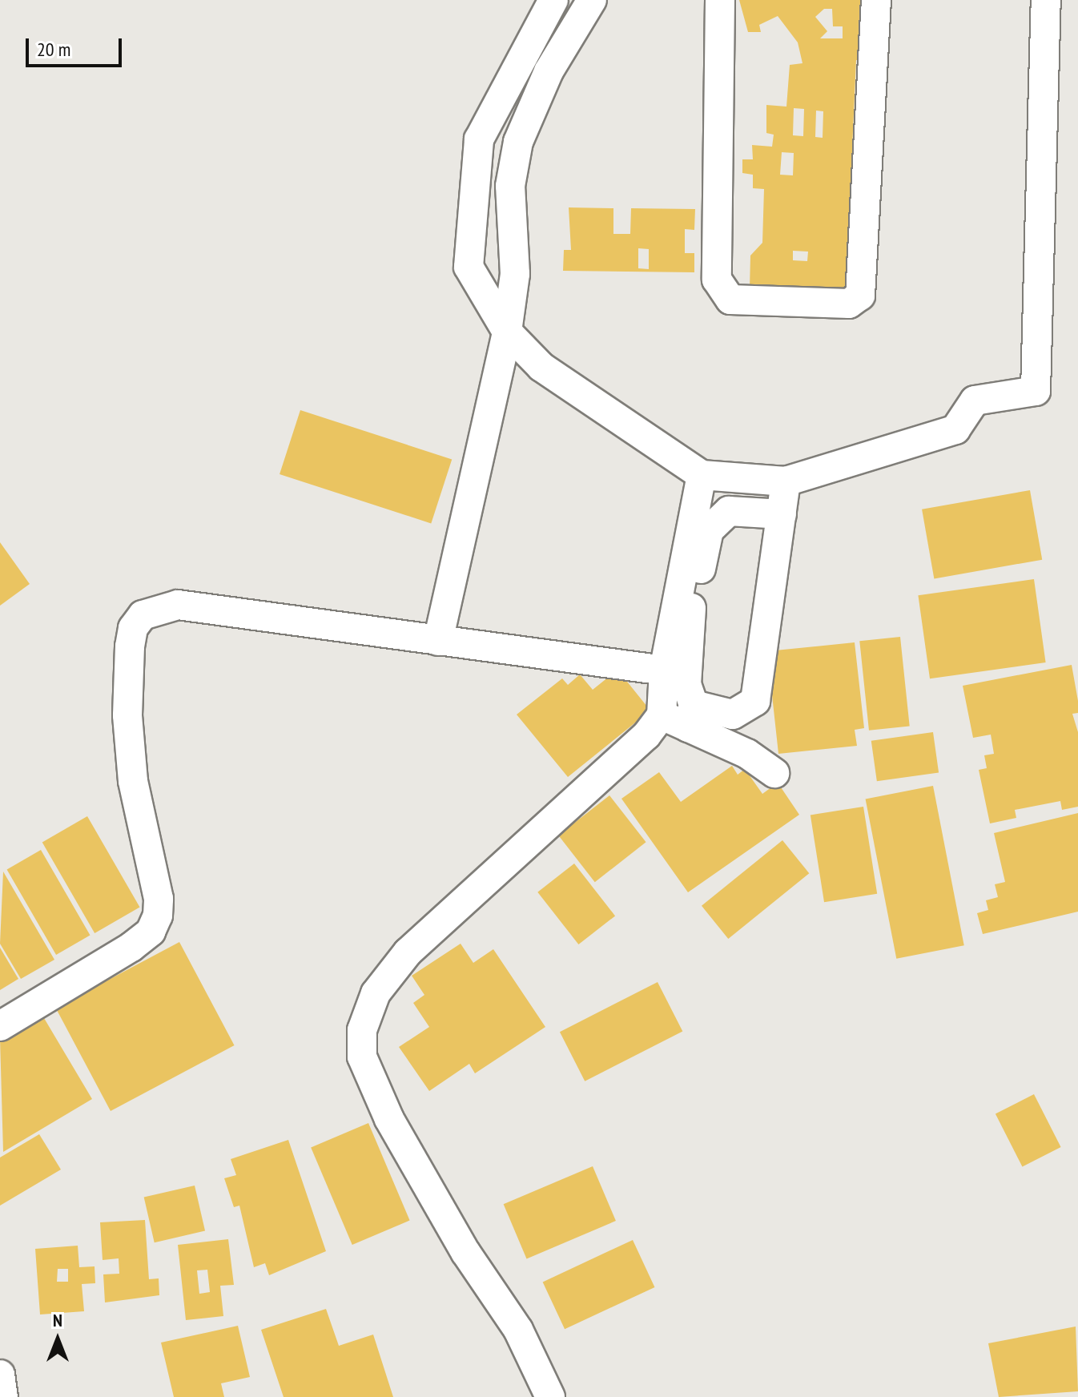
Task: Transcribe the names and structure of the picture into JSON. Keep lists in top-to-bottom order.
{
  "scale_bar": "20 m",
  "north": "top"
}
